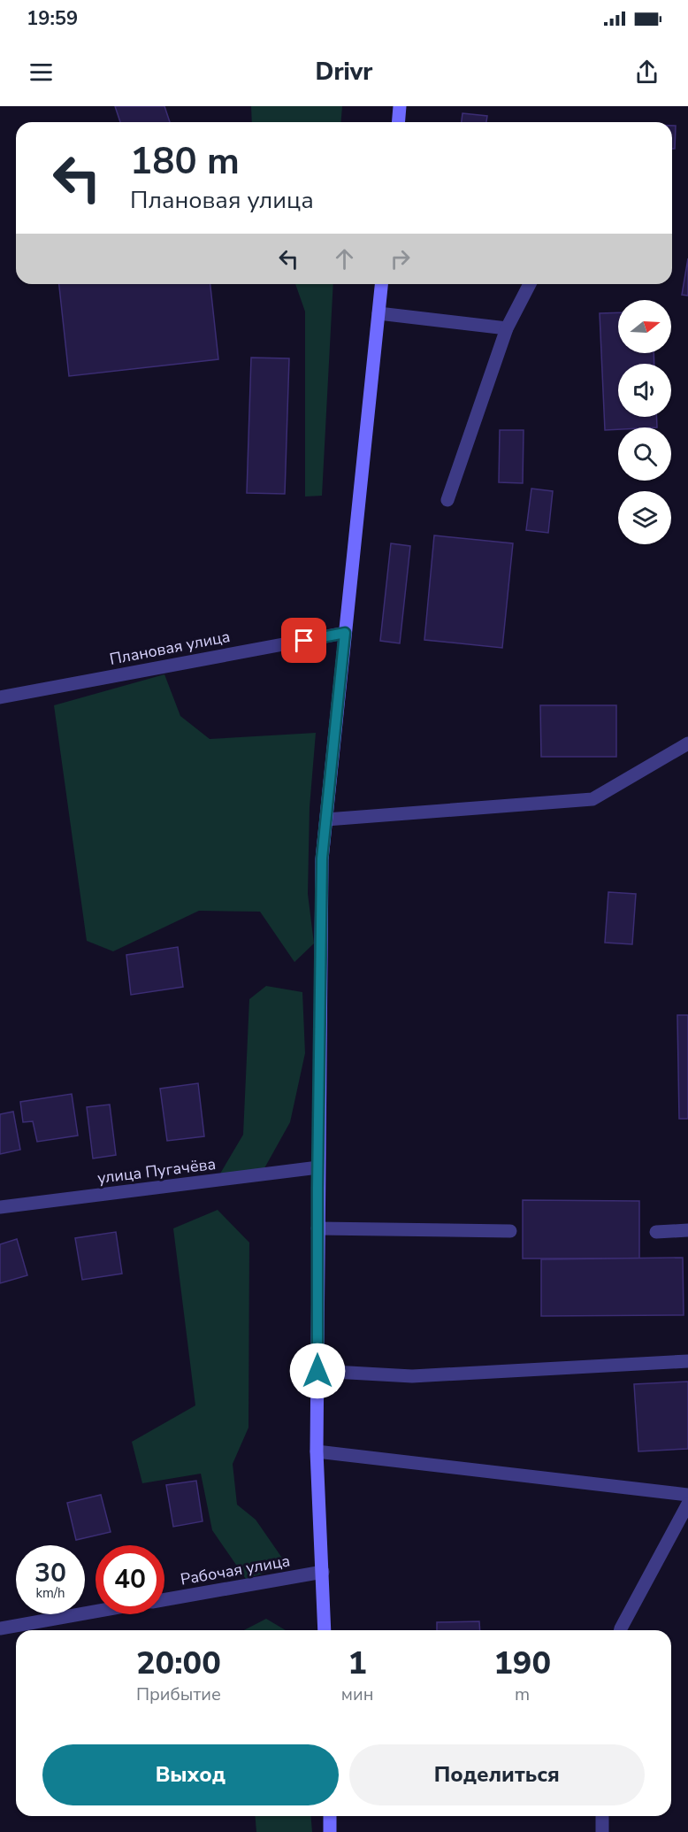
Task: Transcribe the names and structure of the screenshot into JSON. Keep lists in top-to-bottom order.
{
  "streets": {
    "street": ["Плановая улица", "улица Пугачёва", "Рабочая улица"]
  },
  "north": "right",
  "page": {
    "status": "19:59",
    "header": "Drivr",
    "turn": ["180 m", "Плановая улица"],
    "speed": "30 km/h",
    "limit": "40",
    "eta": [
      "20:00",
      "Прибытие",
      "1",
      "мин",
      "190",
      "m"
    ],
    "buttons": ["Выход", "Поделиться"]
  }
}
